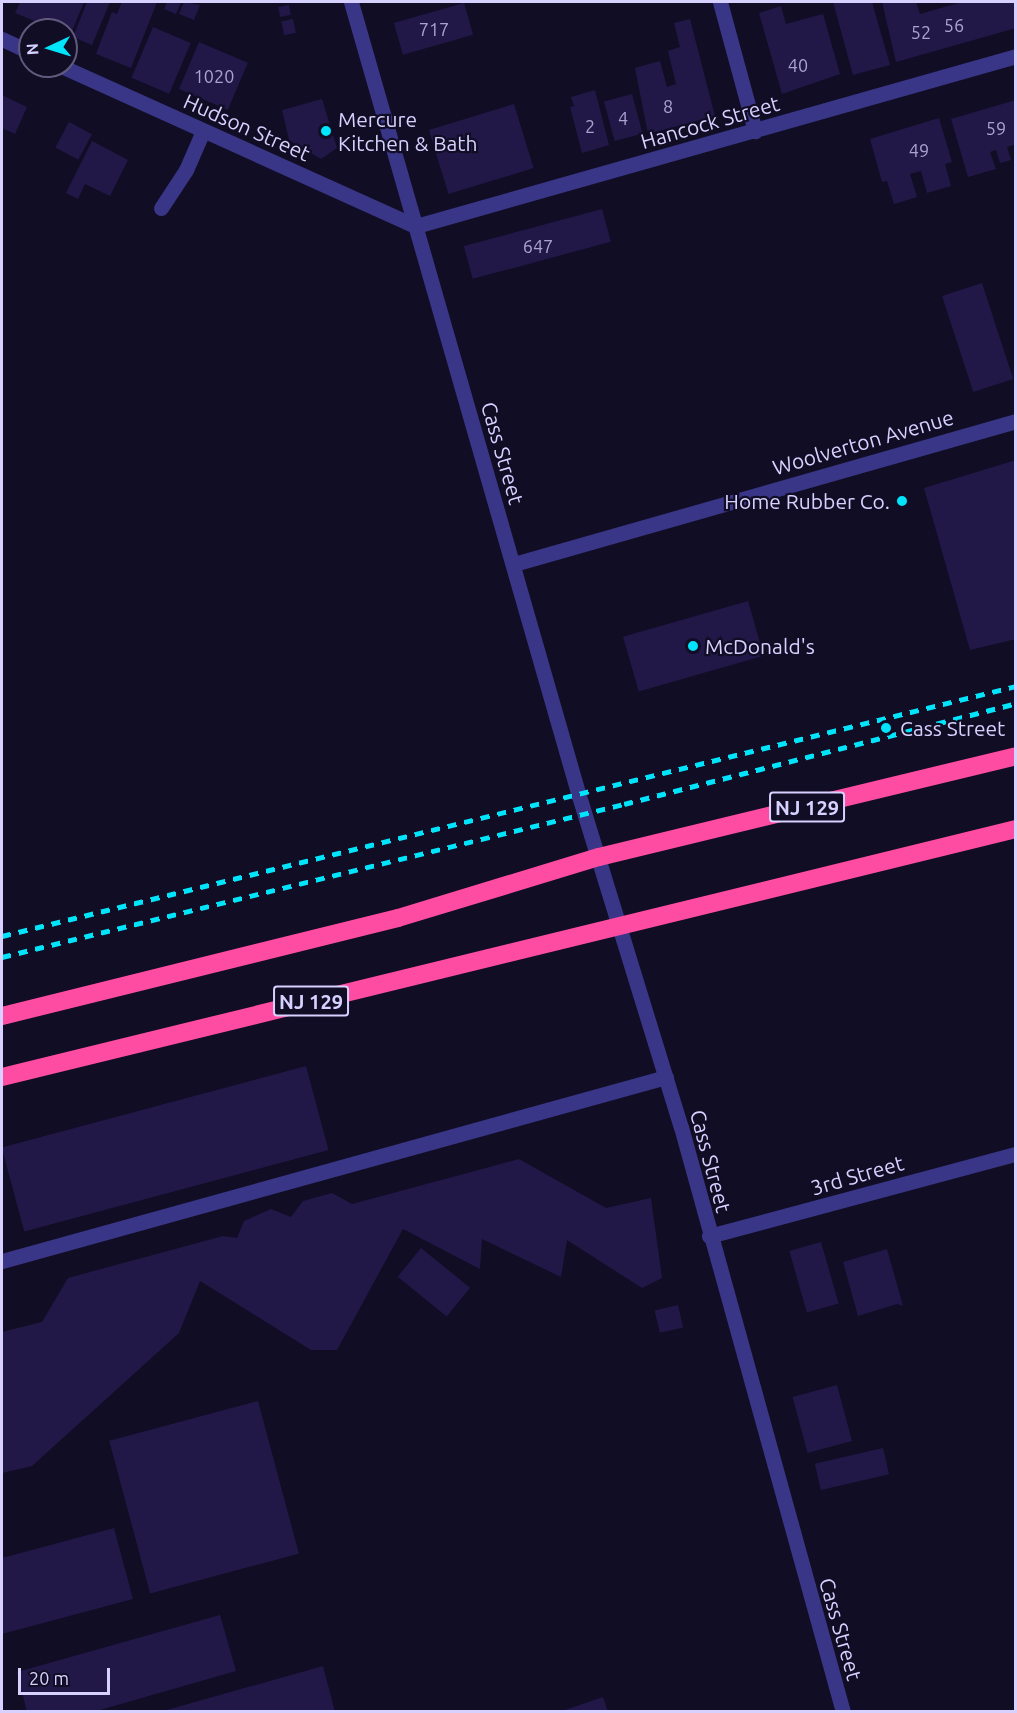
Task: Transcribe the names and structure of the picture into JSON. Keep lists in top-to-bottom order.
{
  "streets": {
    "highway": ["NJ 129"],
    "street": [
      "Hancock Street",
      "Hudson Street",
      "Woolverton Avenue",
      "Cass Street",
      "3rd Street"
    ]
  },
  "crossings": [
    ["Hancock Street", "Hudson Street"],
    ["Hancock Street", "Cass Street"],
    ["Hudson Street", "Cass Street"],
    ["Woolverton Avenue", "Cass Street"],
    ["Cass Street", "NJ 129"],
    ["Cass Street", "3rd Street"]
  ],
  "places": [
    "Mercure Kitchen & Bath",
    "Home Rubber Co.",
    "McDonald's",
    "Cass Street"
  ],
  "house_numbers": [
    "56",
    "717",
    "52",
    "40",
    "1020",
    "8",
    "4",
    "2",
    "59",
    "49",
    "647"
  ],
  "scale_bar": "20 m",
  "north": "left"
}
